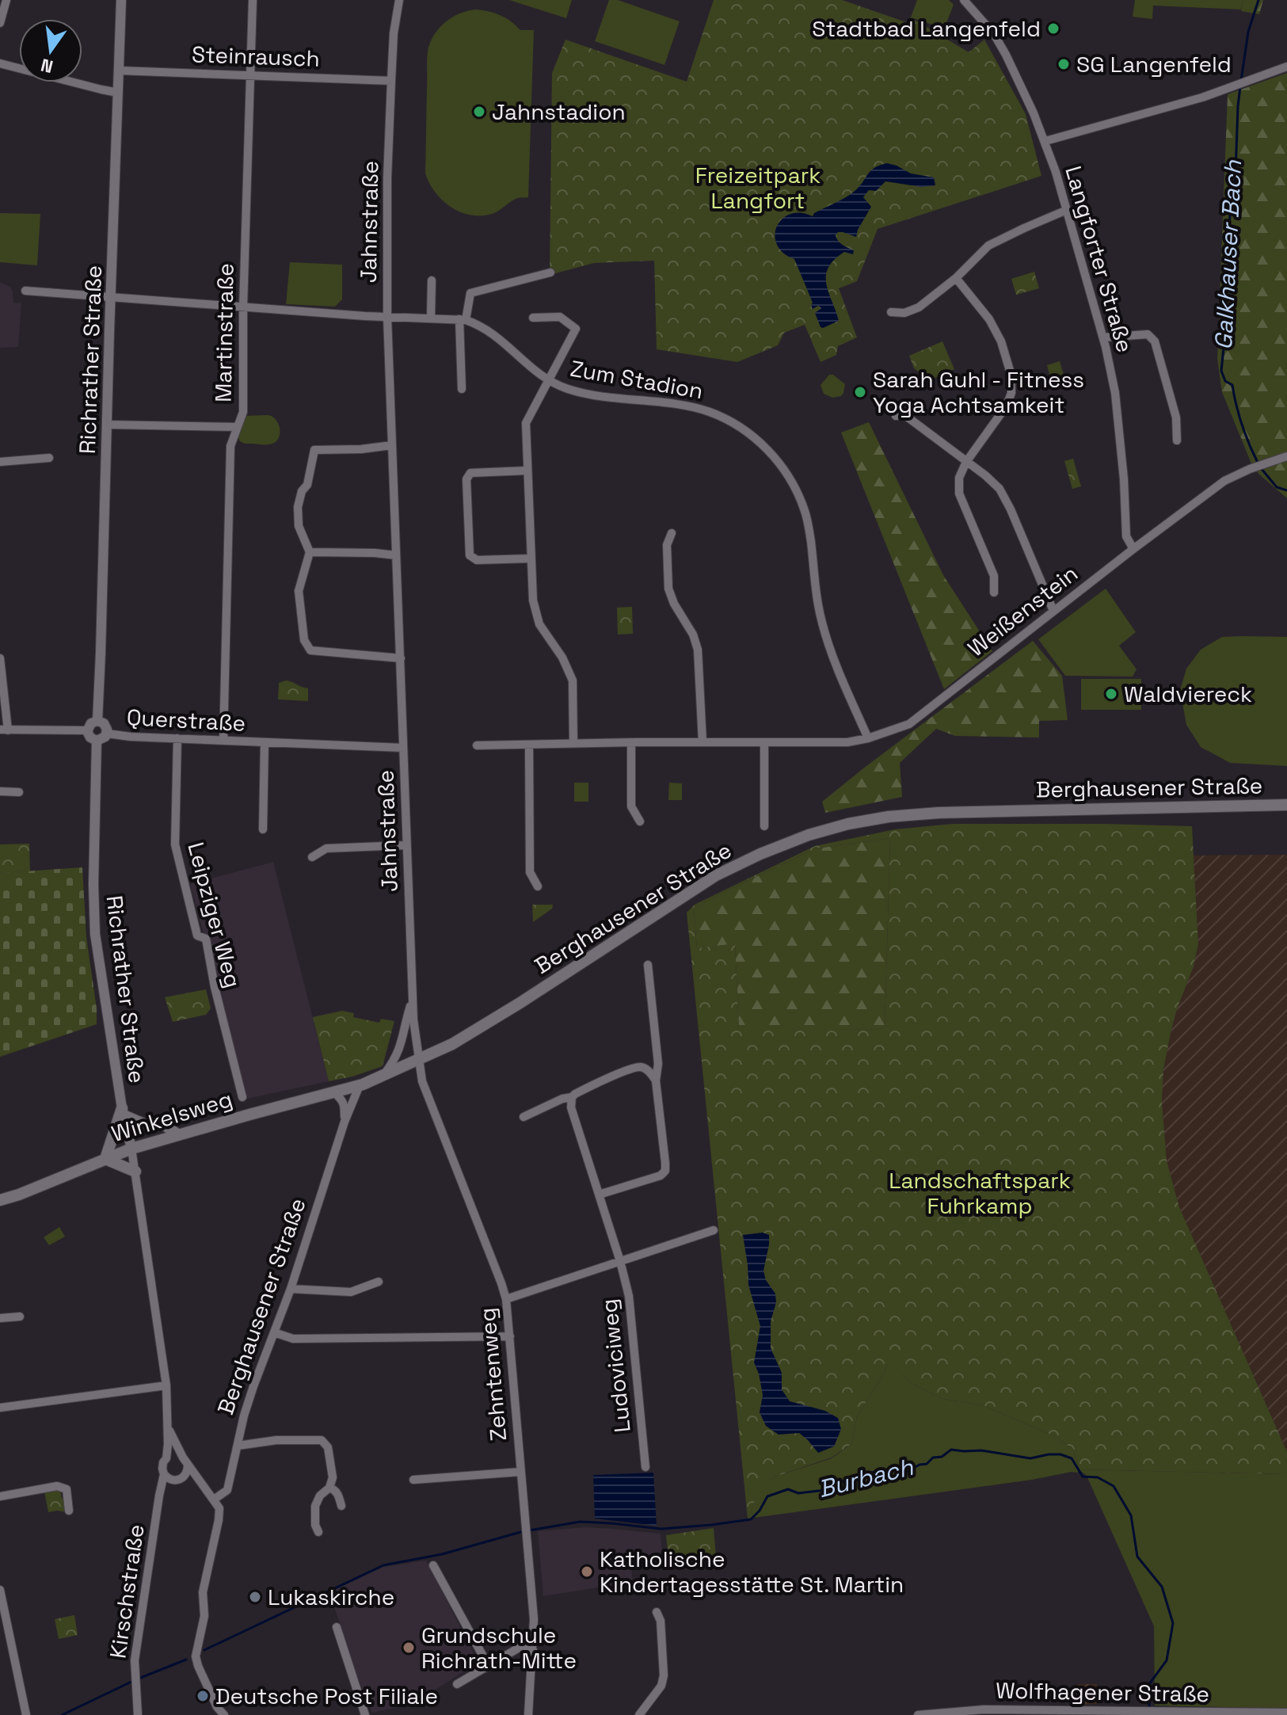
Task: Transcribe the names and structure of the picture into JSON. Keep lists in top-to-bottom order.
{
  "streets": {
    "main road": ["Berghausener Straße", "Winkelsweg"],
    "street": [
      "Steinrausch",
      "Jahnstraße",
      "Langforter Straße",
      "Martinstraße",
      "Richrather Straße",
      "Zum Stadion",
      "Weißenstein",
      "Querstraße",
      "Leipziger Weg",
      "Ludoviciweg",
      "Zehntenweg",
      "Kirschstraße",
      "Wolfhagener Straße"
    ]
  },
  "crossings": [
    ["Steinrausch", "Jahnstraße"],
    ["Steinrausch", "Martinstraße"],
    ["Steinrausch", "Richrather Straße"],
    ["Jahnstraße", "Zum Stadion"],
    ["Jahnstraße", "Querstraße"],
    ["Jahnstraße", "Berghausener Straße"],
    ["Jahnstraße", "Zehntenweg"],
    ["Langforter Straße", "Weißenstein"],
    ["Martinstraße", "Zum Stadion"],
    ["Martinstraße", "Querstraße"],
    ["Richrather Straße", "Zum Stadion"],
    ["Richrather Straße", "Querstraße"],
    ["Richrather Straße", "Berghausener Straße"],
    ["Richrather Straße", "Winkelsweg"],
    ["Richrather Straße", "Kirschstraße"],
    ["Zum Stadion", "Weißenstein"],
    ["Querstraße", "Leipziger Weg"],
    ["Berghausener Straße", "Winkelsweg"],
    ["Berghausener Straße", "Zehntenweg"]
  ],
  "water": ["Galkhauser Bach", "Burbach"],
  "parks": ["Freizeitpark Langfort", "Landschaftspark Fuhrkamp"],
  "places": [
    "Stadtbad Langenfeld",
    "SG Langenfeld",
    "Jahnstadion",
    "Sarah Guhl - Fitness Yoga Achtsamkeit",
    "Waldviereck",
    "Katholische Kindertagesstätte St. Martin",
    "Lukaskirche",
    "Grundschule Richrath-Mitte",
    "Deutsche Post Filiale"
  ],
  "north": "bottom"
}
